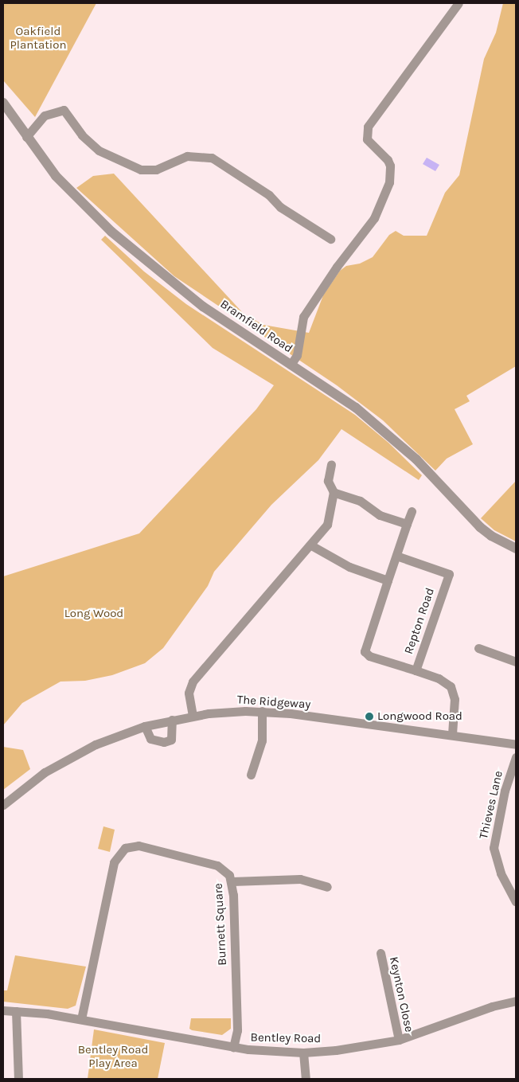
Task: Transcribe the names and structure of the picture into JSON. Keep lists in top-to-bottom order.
{
  "streets": {
    "street": [
      "Bramfield Road",
      "Repton Road",
      "The Ridgeway",
      "Thieves Lane",
      "Burnett Square",
      "Keynton Close",
      "Bentley Road"
    ]
  },
  "crossings": [
    ["Repton Road", "The Ridgeway"],
    ["Burnett Square", "Bentley Road"],
    ["Keynton Close", "Bentley Road"]
  ],
  "parks": ["Oakfield Plantation", "Long Wood", "Bentley Road Play Area"],
  "places": ["Longwood Road"]
}
